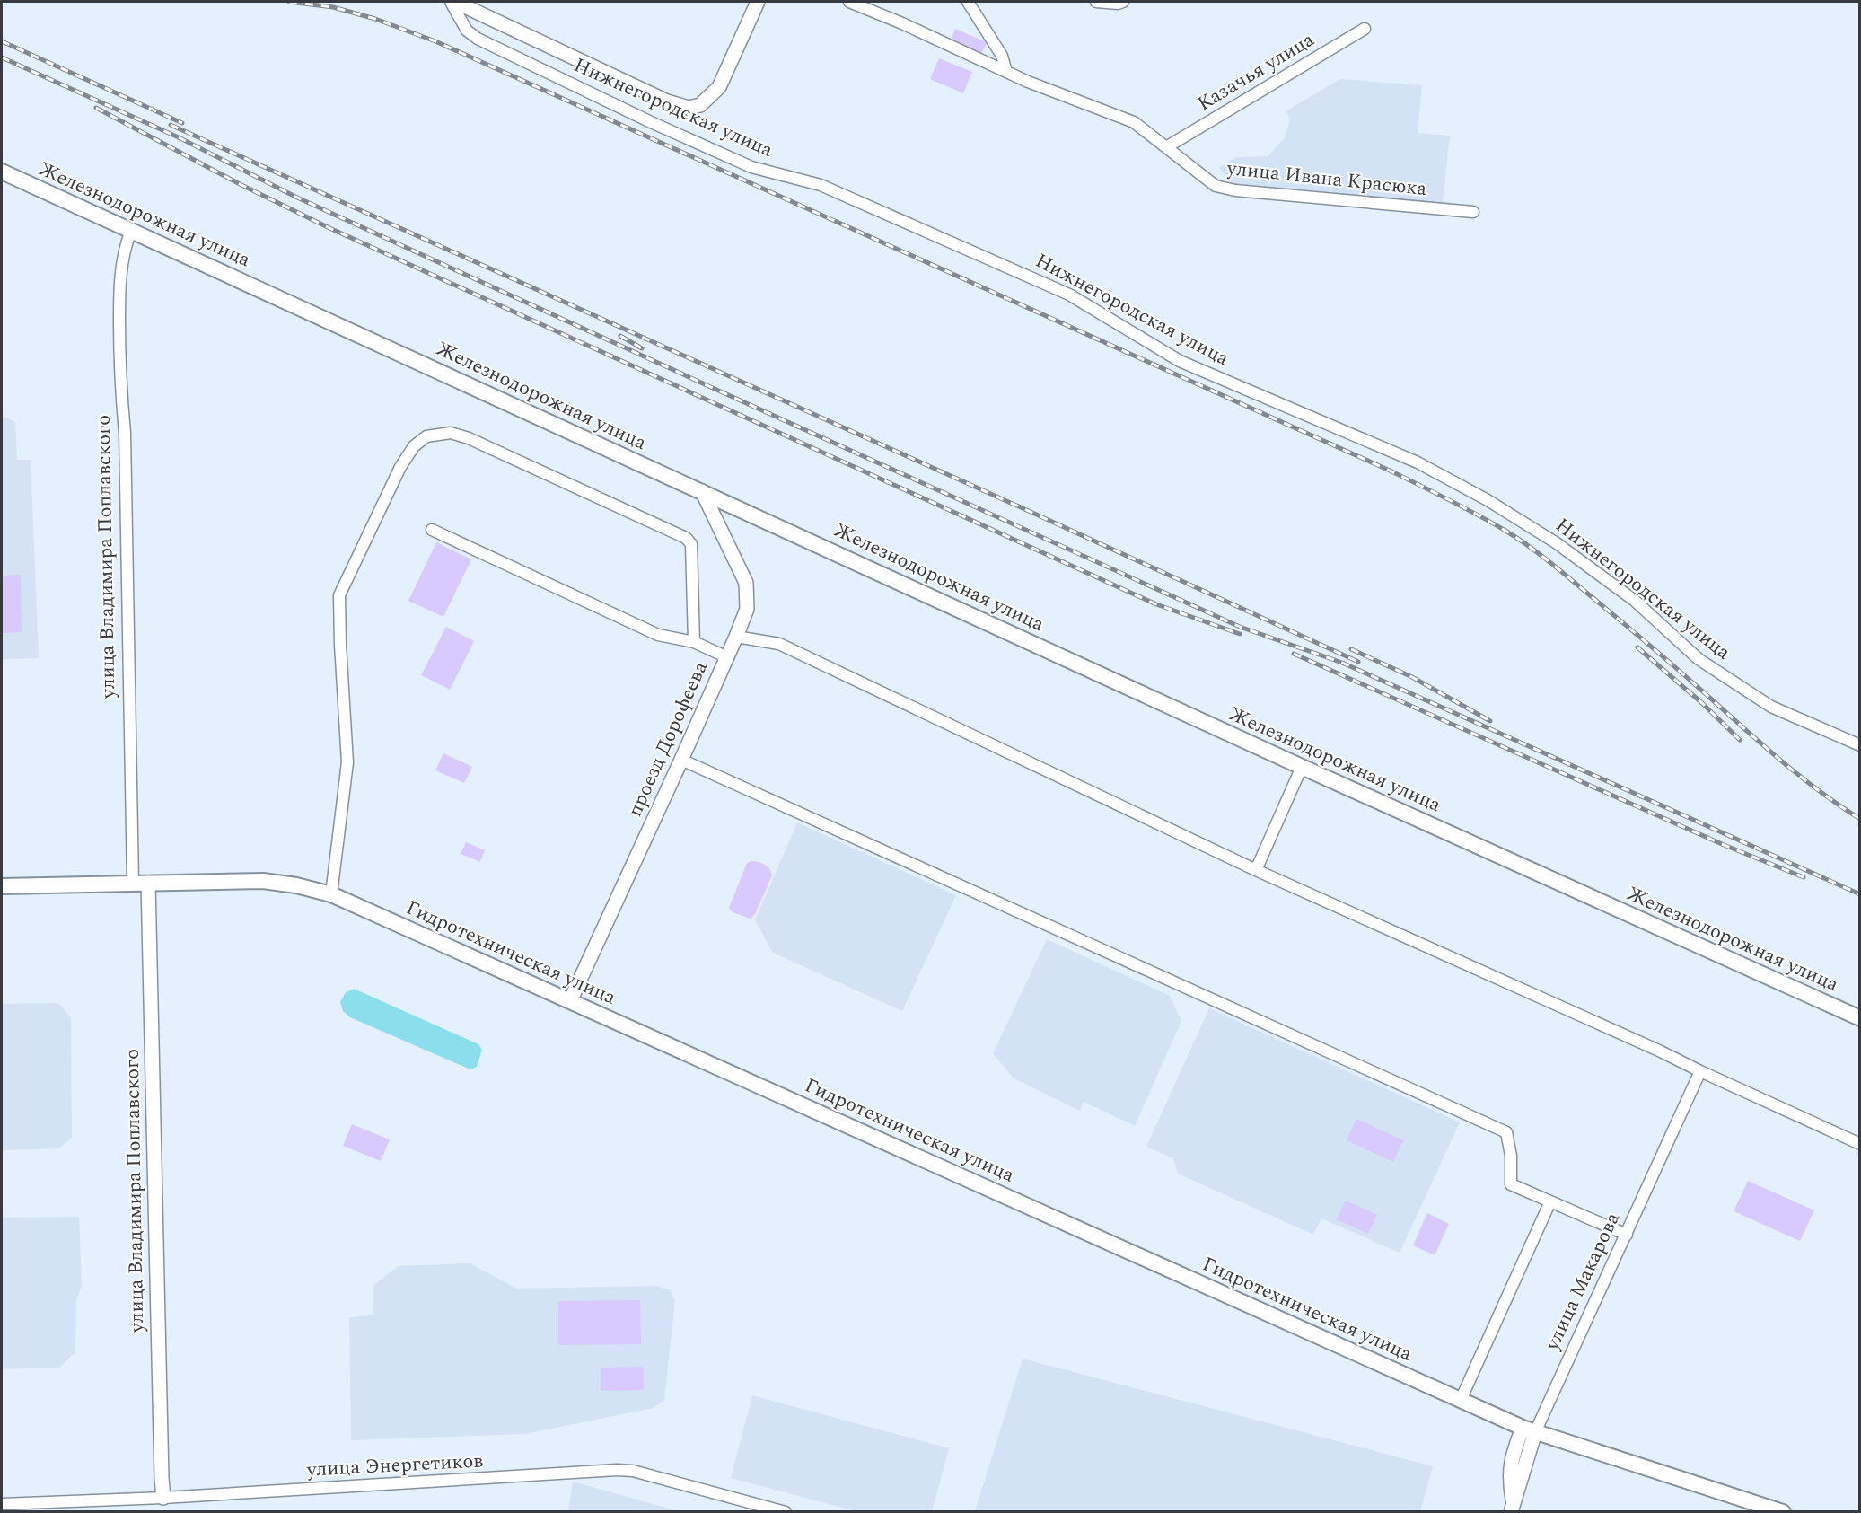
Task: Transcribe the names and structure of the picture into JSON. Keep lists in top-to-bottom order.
{
  "streets": {
    "main road": ["Железнодорожная улица", "Гидротехническая улица"],
    "street": [
      "Казачья улица",
      "Нижнегородская улица",
      "улица Ивана Красюка",
      "улица Владимира Поплавского",
      "проезд Дорофеева",
      "улица Макарова",
      "улица Энергетиков"
    ]
  },
  "crossings": [
    ["Казачья улица", "улица Ивана Красюка"],
    ["Железнодорожная улица", "улица Владимира Поплавского"],
    ["Железнодорожная улица", "проезд Дорофеева"],
    ["улица Владимира Поплавского", "Гидротехническая улица"],
    ["улица Владимира Поплавского", "улица Энергетиков"],
    ["проезд Дорофеева", "Гидротехническая улица"],
    ["Гидротехническая улица", "улица Макарова"]
  ]
}
